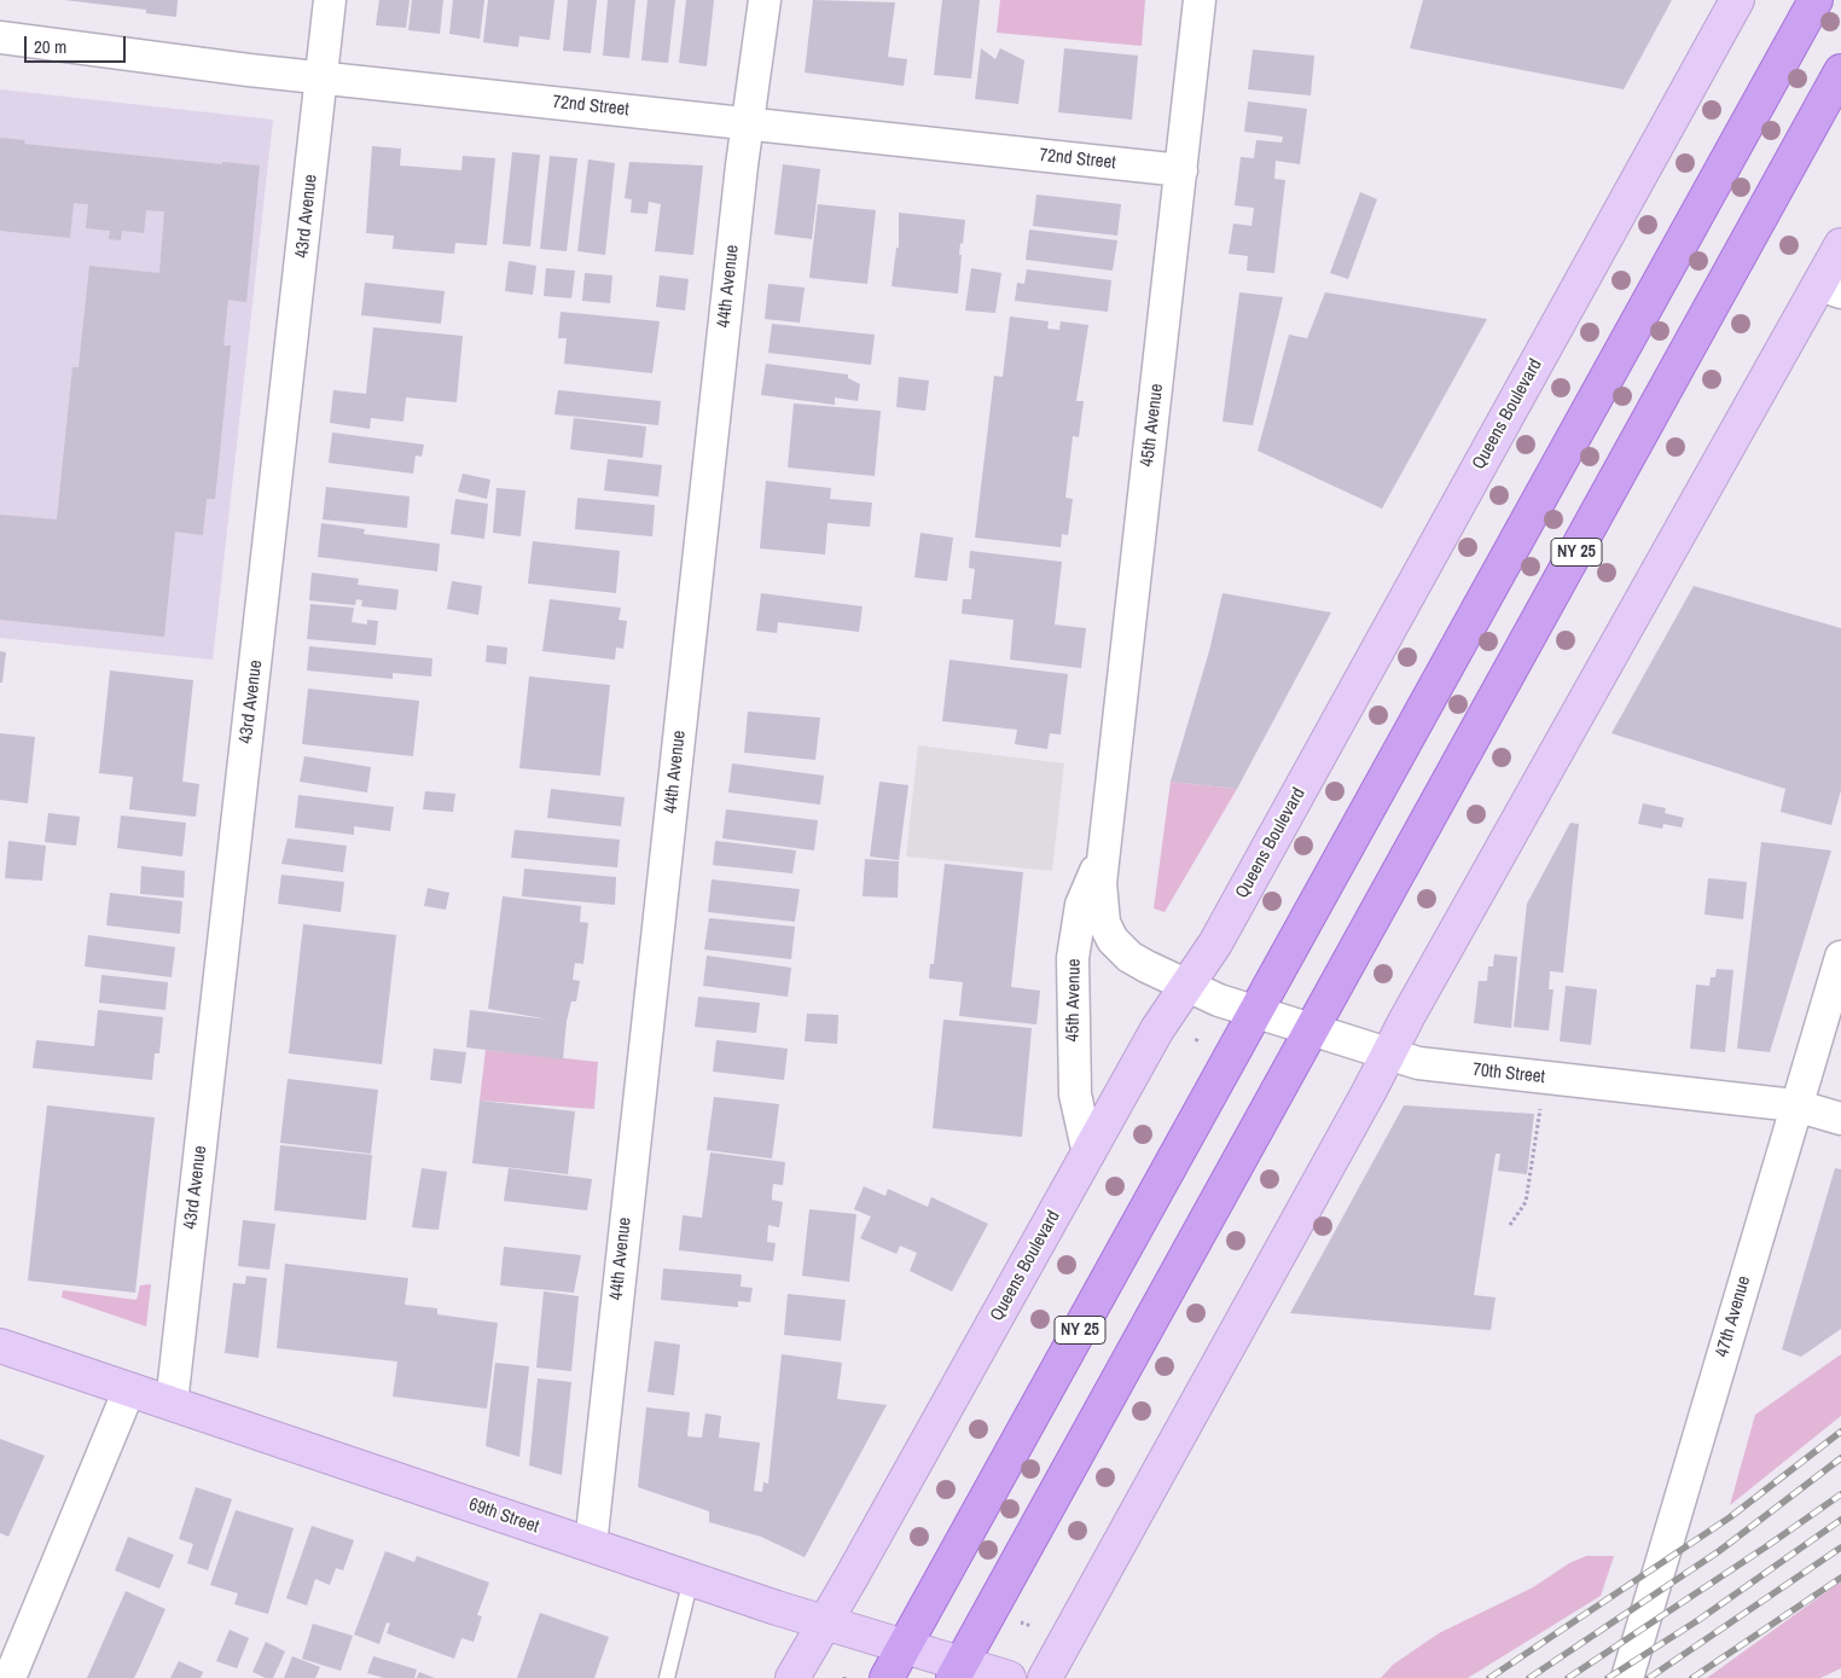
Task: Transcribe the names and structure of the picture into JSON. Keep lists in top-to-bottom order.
{
  "streets": {
    "main road": ["NY 25"],
    "street": [
      "72nd Street",
      "43rd Avenue",
      "44th Avenue",
      "Queens Boulevard",
      "45th Avenue",
      "70th Street",
      "47th Avenue",
      "69th Street"
    ]
  },
  "crossings": [
    ["72nd Street", "43rd Avenue"],
    ["72nd Street", "44th Avenue"],
    ["72nd Street", "45th Avenue"],
    ["43rd Avenue", "69th Street"],
    ["44th Avenue", "69th Street"],
    ["Queens Boulevard", "45th Avenue"],
    ["Queens Boulevard", "70th Street"],
    ["Queens Boulevard", "69th Street"],
    ["45th Avenue", "70th Street"],
    ["NY 25", "70th Street"],
    ["NY 25", "69th Street"],
    ["70th Street", "47th Avenue"]
  ],
  "scale_bar": "20 m"
}
